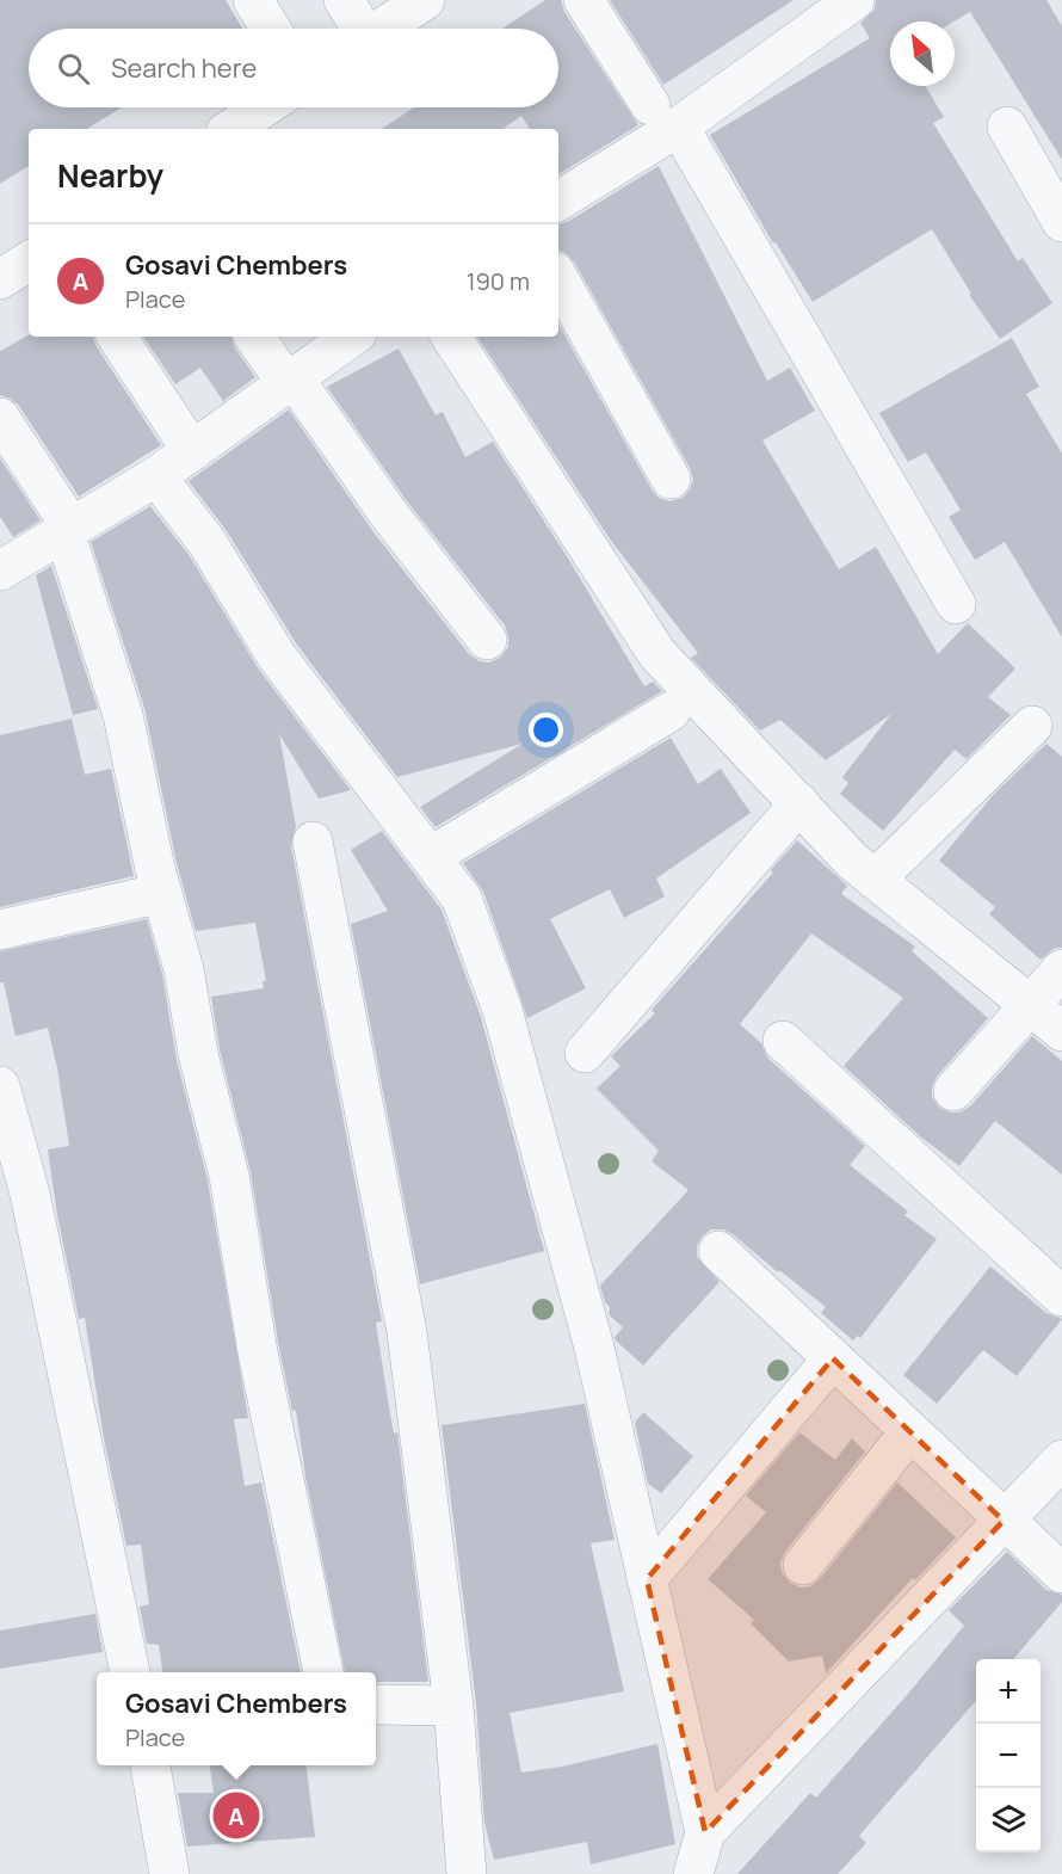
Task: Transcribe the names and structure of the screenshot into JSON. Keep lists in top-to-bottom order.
{
  "north": "top left",
  "page": {
    "search": "Search here",
    "heading": "Nearby",
    "list": [
      {
        "mark": "A",
        "name": "Gosavi Chembers",
        "note": "Place",
        "value": "190 m"
      }
    ],
    "map_buttons": ["+", "−"],
    "popup": ["Gosavi Chembers", "Place"],
    "pins": "A"
  }
}
